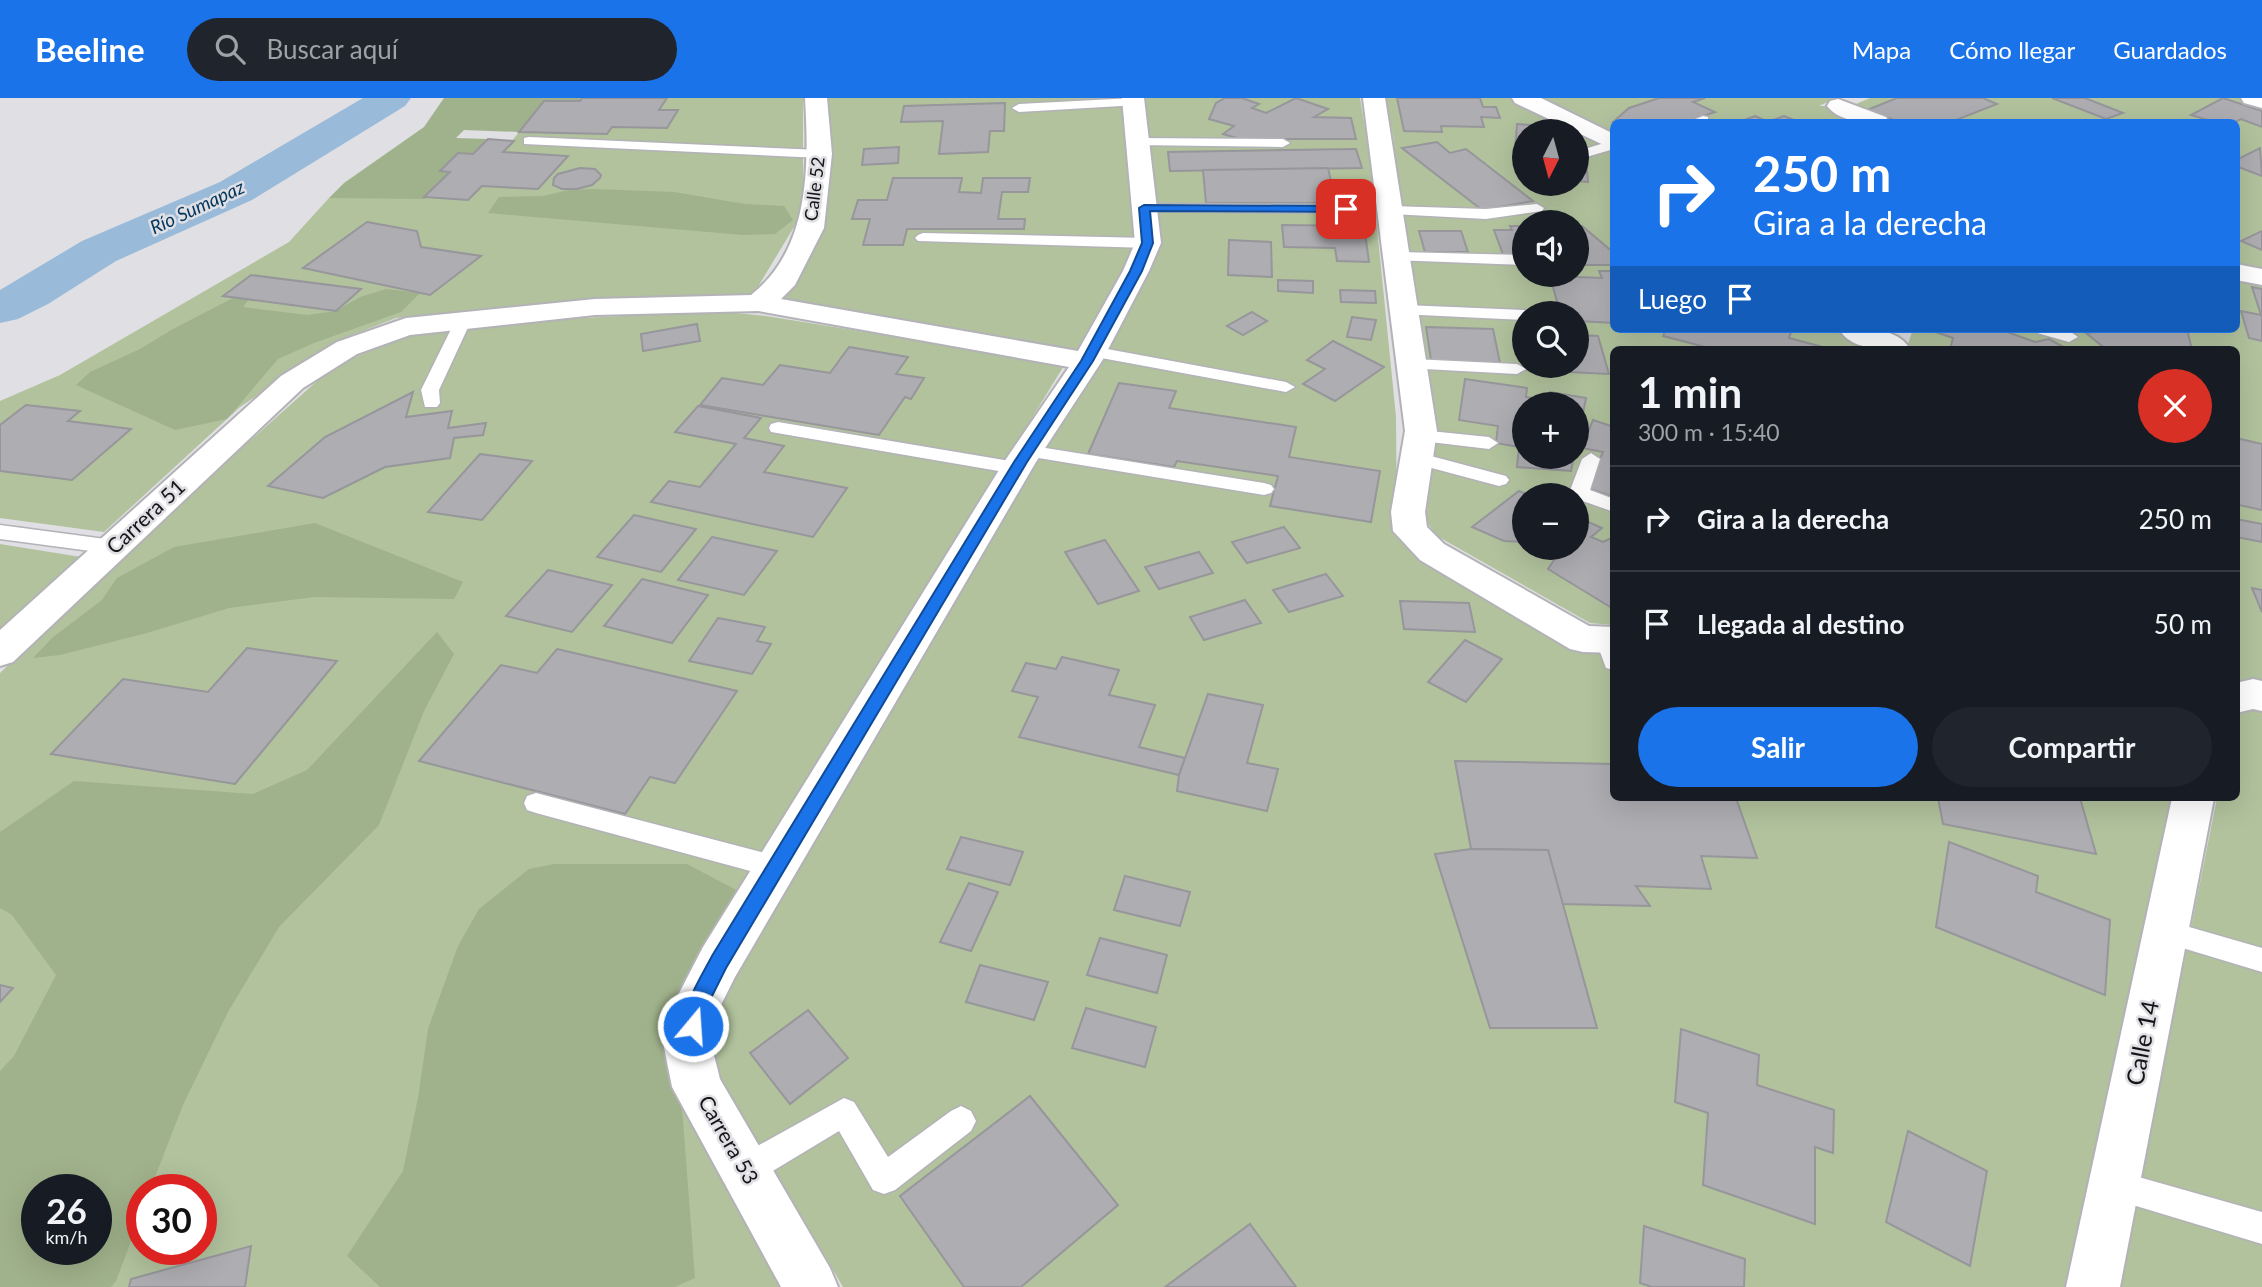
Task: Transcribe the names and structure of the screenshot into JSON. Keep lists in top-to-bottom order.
{
  "streets": {
    "street": [
      "Calle 52",
      "Carrera 51",
      "Calle 14",
      "Carrera 53"
    ]
  },
  "crossings": [
    ["Calle 52", "Carrera 51"],
    ["Carrera 51", "Carrera 53"]
  ],
  "water": ["Río Sumapaz"],
  "north": "bottom",
  "page": {
    "header": "Beeline",
    "search": "Buscar aquí",
    "nav": ["Mapa", "Cómo llegar", "Guardados"],
    "map_buttons": ["+", "−"],
    "turn": ["250 m", "Gira a la derecha"],
    "then": "Luego",
    "heading": ["1 min", "300 m · 15:40"],
    "list": [
      {
        "name": "Gira a la derecha",
        "value": "250 m"
      },
      {
        "name": "Llegada al destino",
        "value": "50 m"
      }
    ],
    "buttons": ["Salir", "Compartir"],
    "speed": "26 km/h",
    "limit": "30"
  }
}
